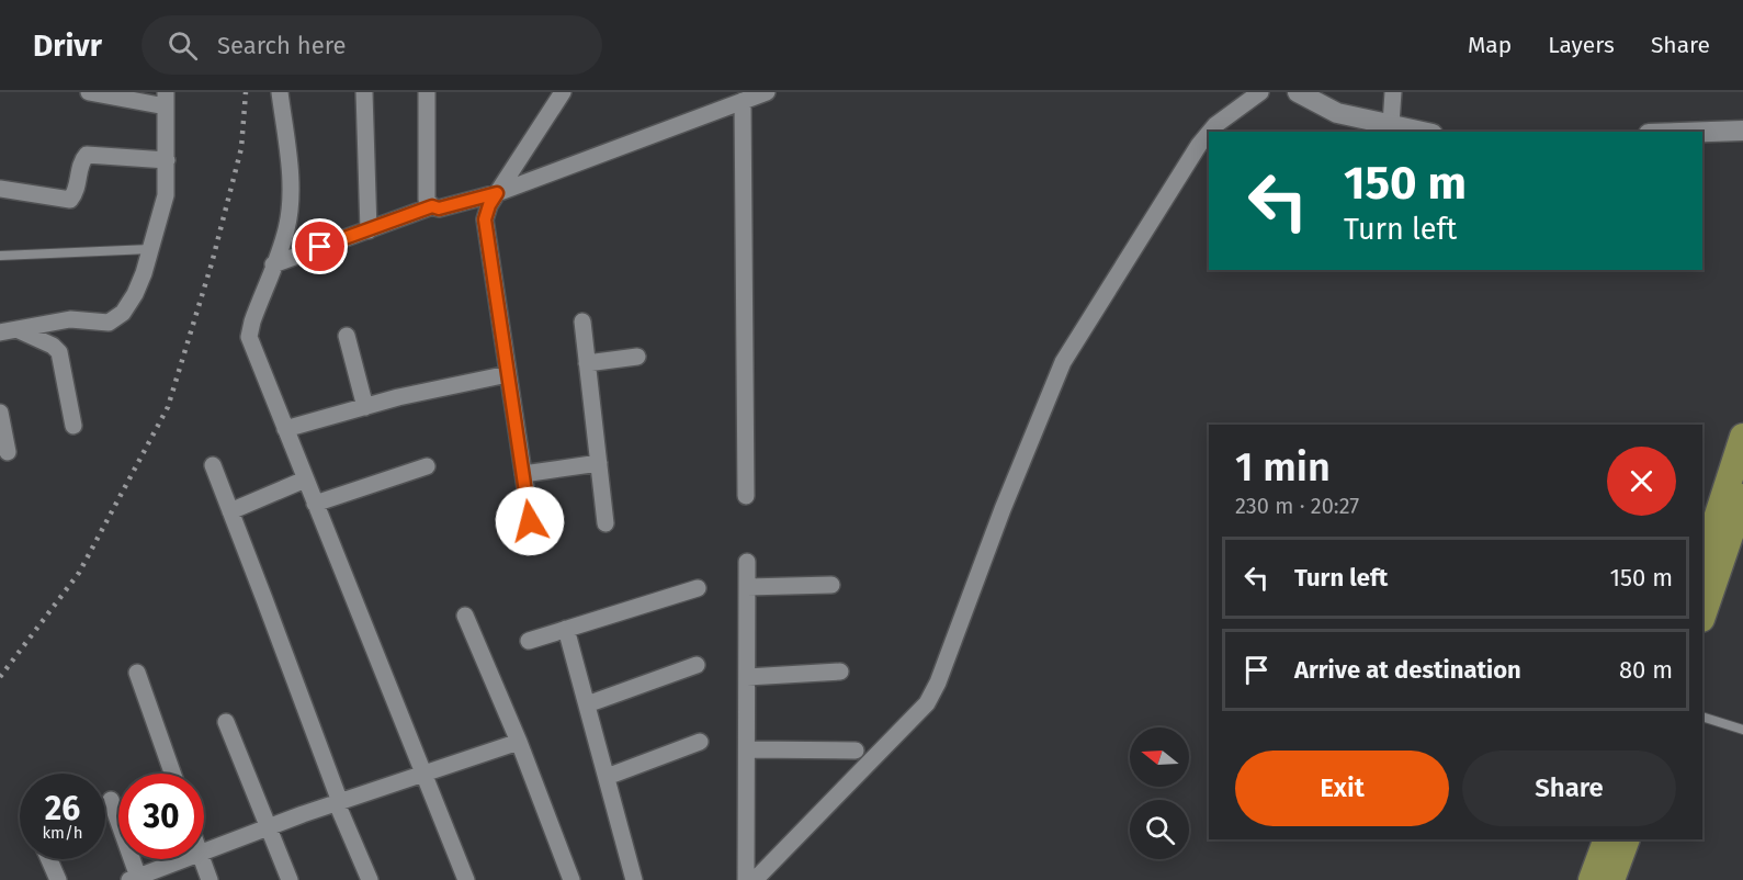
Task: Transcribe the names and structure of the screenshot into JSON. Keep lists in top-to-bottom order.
{
  "north": "left",
  "page": {
    "header": "Drivr",
    "search": "Search here",
    "nav": ["Map", "Layers", "Share"],
    "turn": ["150 m", "Turn left"],
    "heading": ["1 min", "230 m · 20:27"],
    "list": [
      {
        "name": "Turn left",
        "value": "150 m"
      },
      {
        "name": "Arrive at destination",
        "value": "80 m"
      }
    ],
    "buttons": ["Exit", "Share"],
    "speed": "26 km/h",
    "limit": "30"
  }
}
